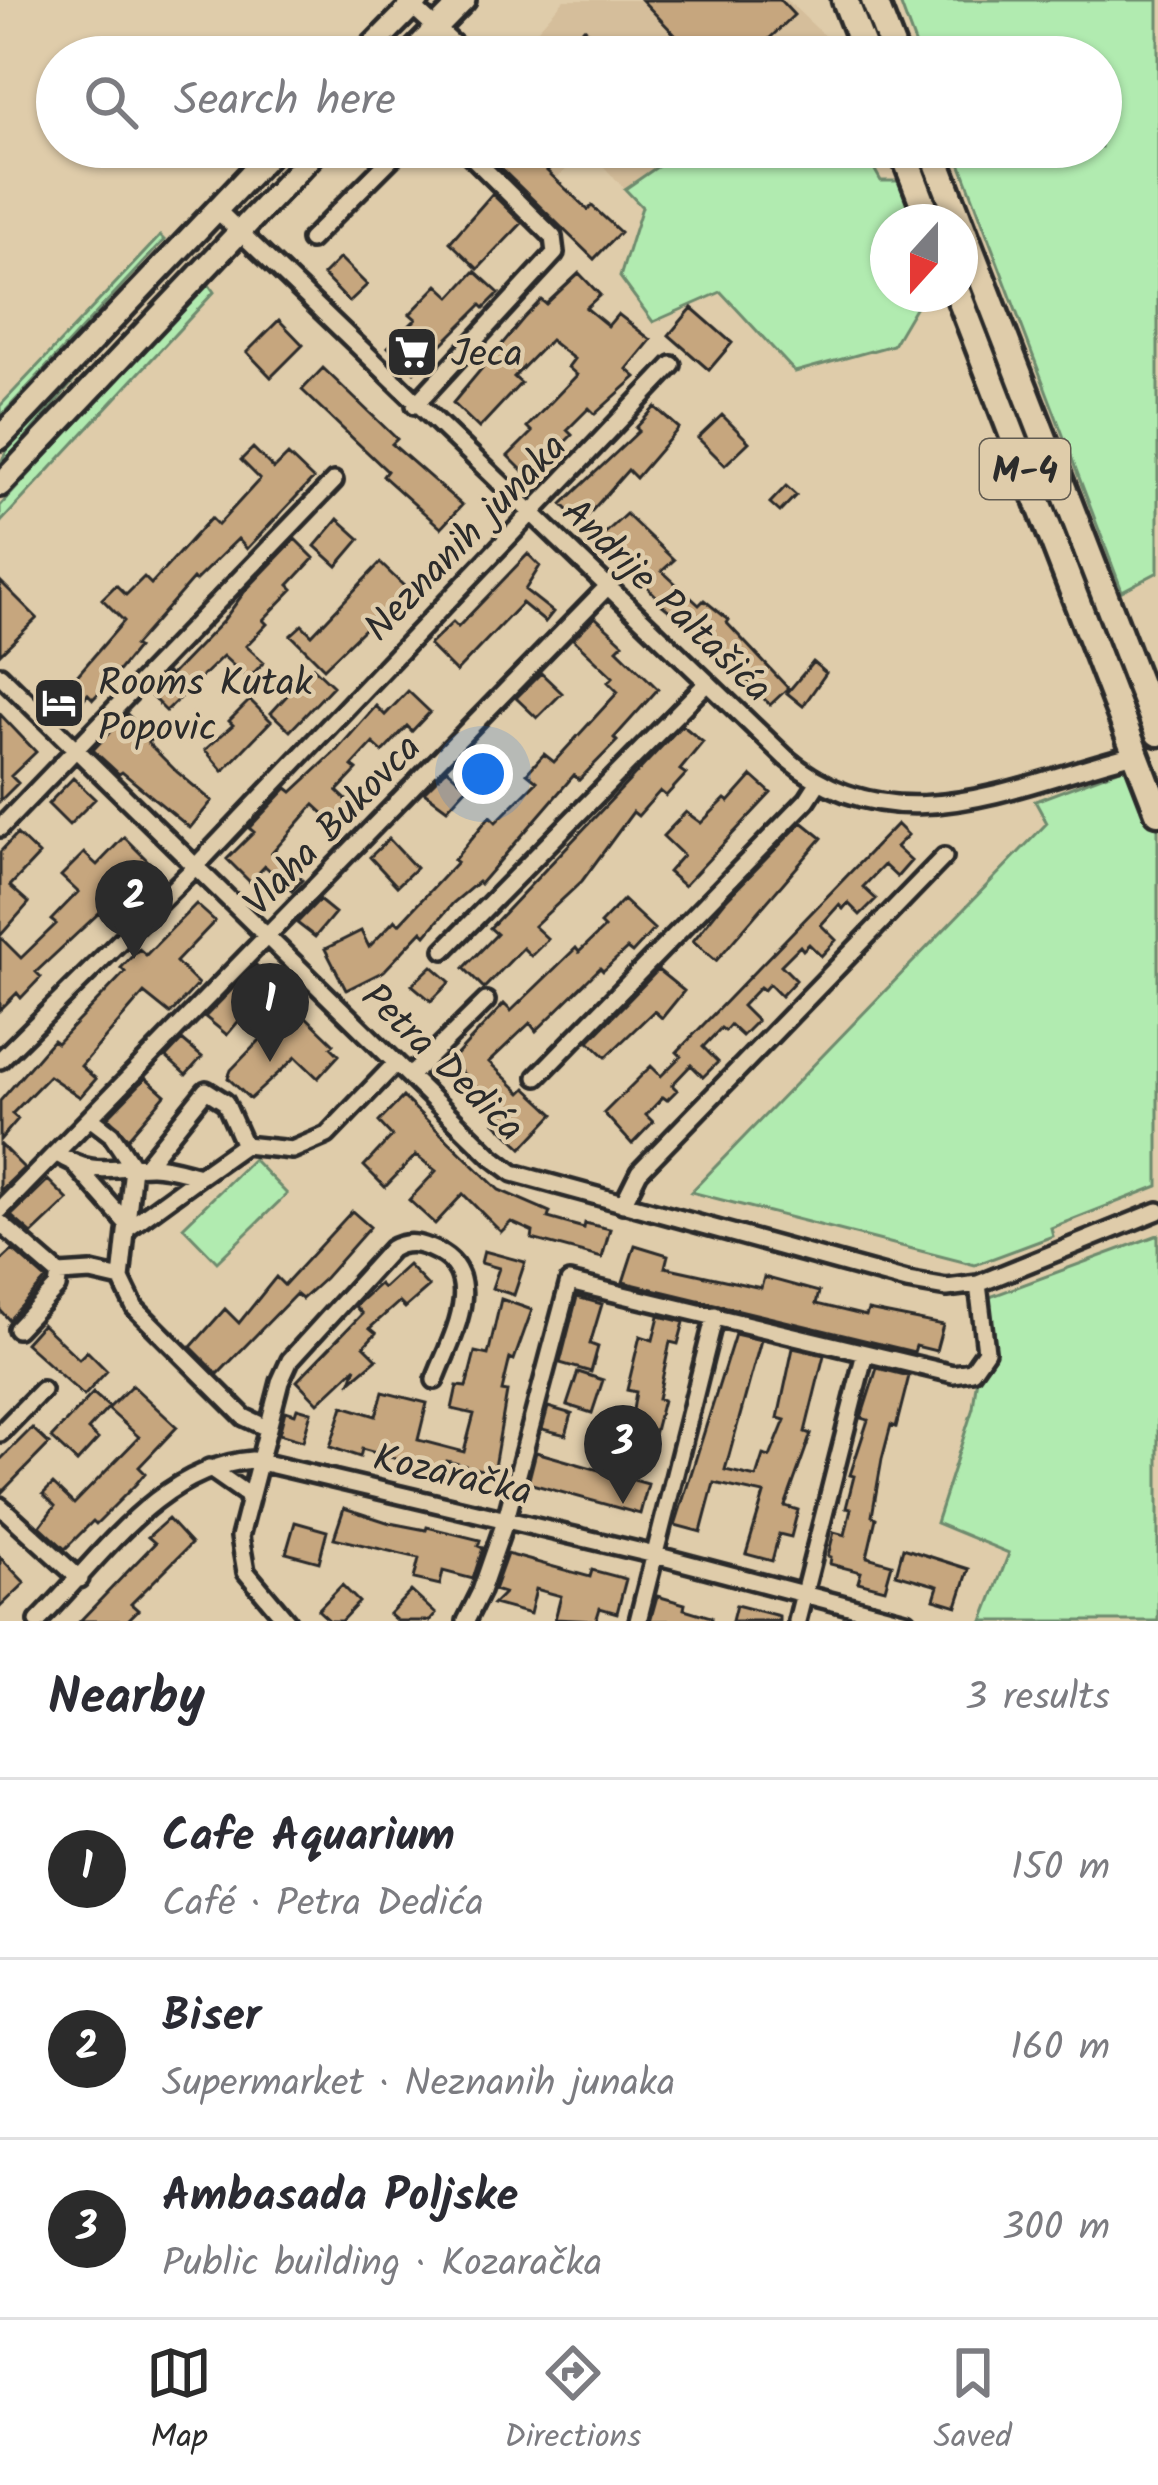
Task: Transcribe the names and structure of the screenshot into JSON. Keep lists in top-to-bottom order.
{
  "streets": {
    "main road": ["M-4"],
    "street": [
      "Neznanih junaka",
      "Andrije Paltašića",
      "Vlaha Bukovca",
      "Petra Dedića",
      "Kozaračka"
    ]
  },
  "crossings": [
    ["M-4", "Andrije Paltašića"],
    ["Neznanih junaka", "Andrije Paltašića"],
    ["Neznanih junaka", "Petra Dedića"],
    ["Andrije Paltašića", "Vlaha Bukovca"],
    ["Vlaha Bukovca", "Petra Dedića"]
  ],
  "places": {
    "supermarket": ["Jeca"],
    "hotel": ["Rooms Kutak Popovic"]
  },
  "north": "bottom",
  "page": {
    "search": "Search here",
    "pins": ["2", "1", "3"],
    "heading": ["Nearby", "3 results"],
    "list": [
      {
        "mark": "1",
        "name": "Cafe Aquarium",
        "note": "Café · Petra Dedića",
        "value": "150 m"
      },
      {
        "mark": "2",
        "name": "Biser",
        "note": "Supermarket · Neznanih junaka",
        "value": "160 m"
      },
      {
        "mark": "3",
        "name": "Ambasada Poljske",
        "note": "Public building · Kozaračka",
        "value": "300 m"
      }
    ],
    "nav": ["Map", "Directions", "Saved"]
  }
}
